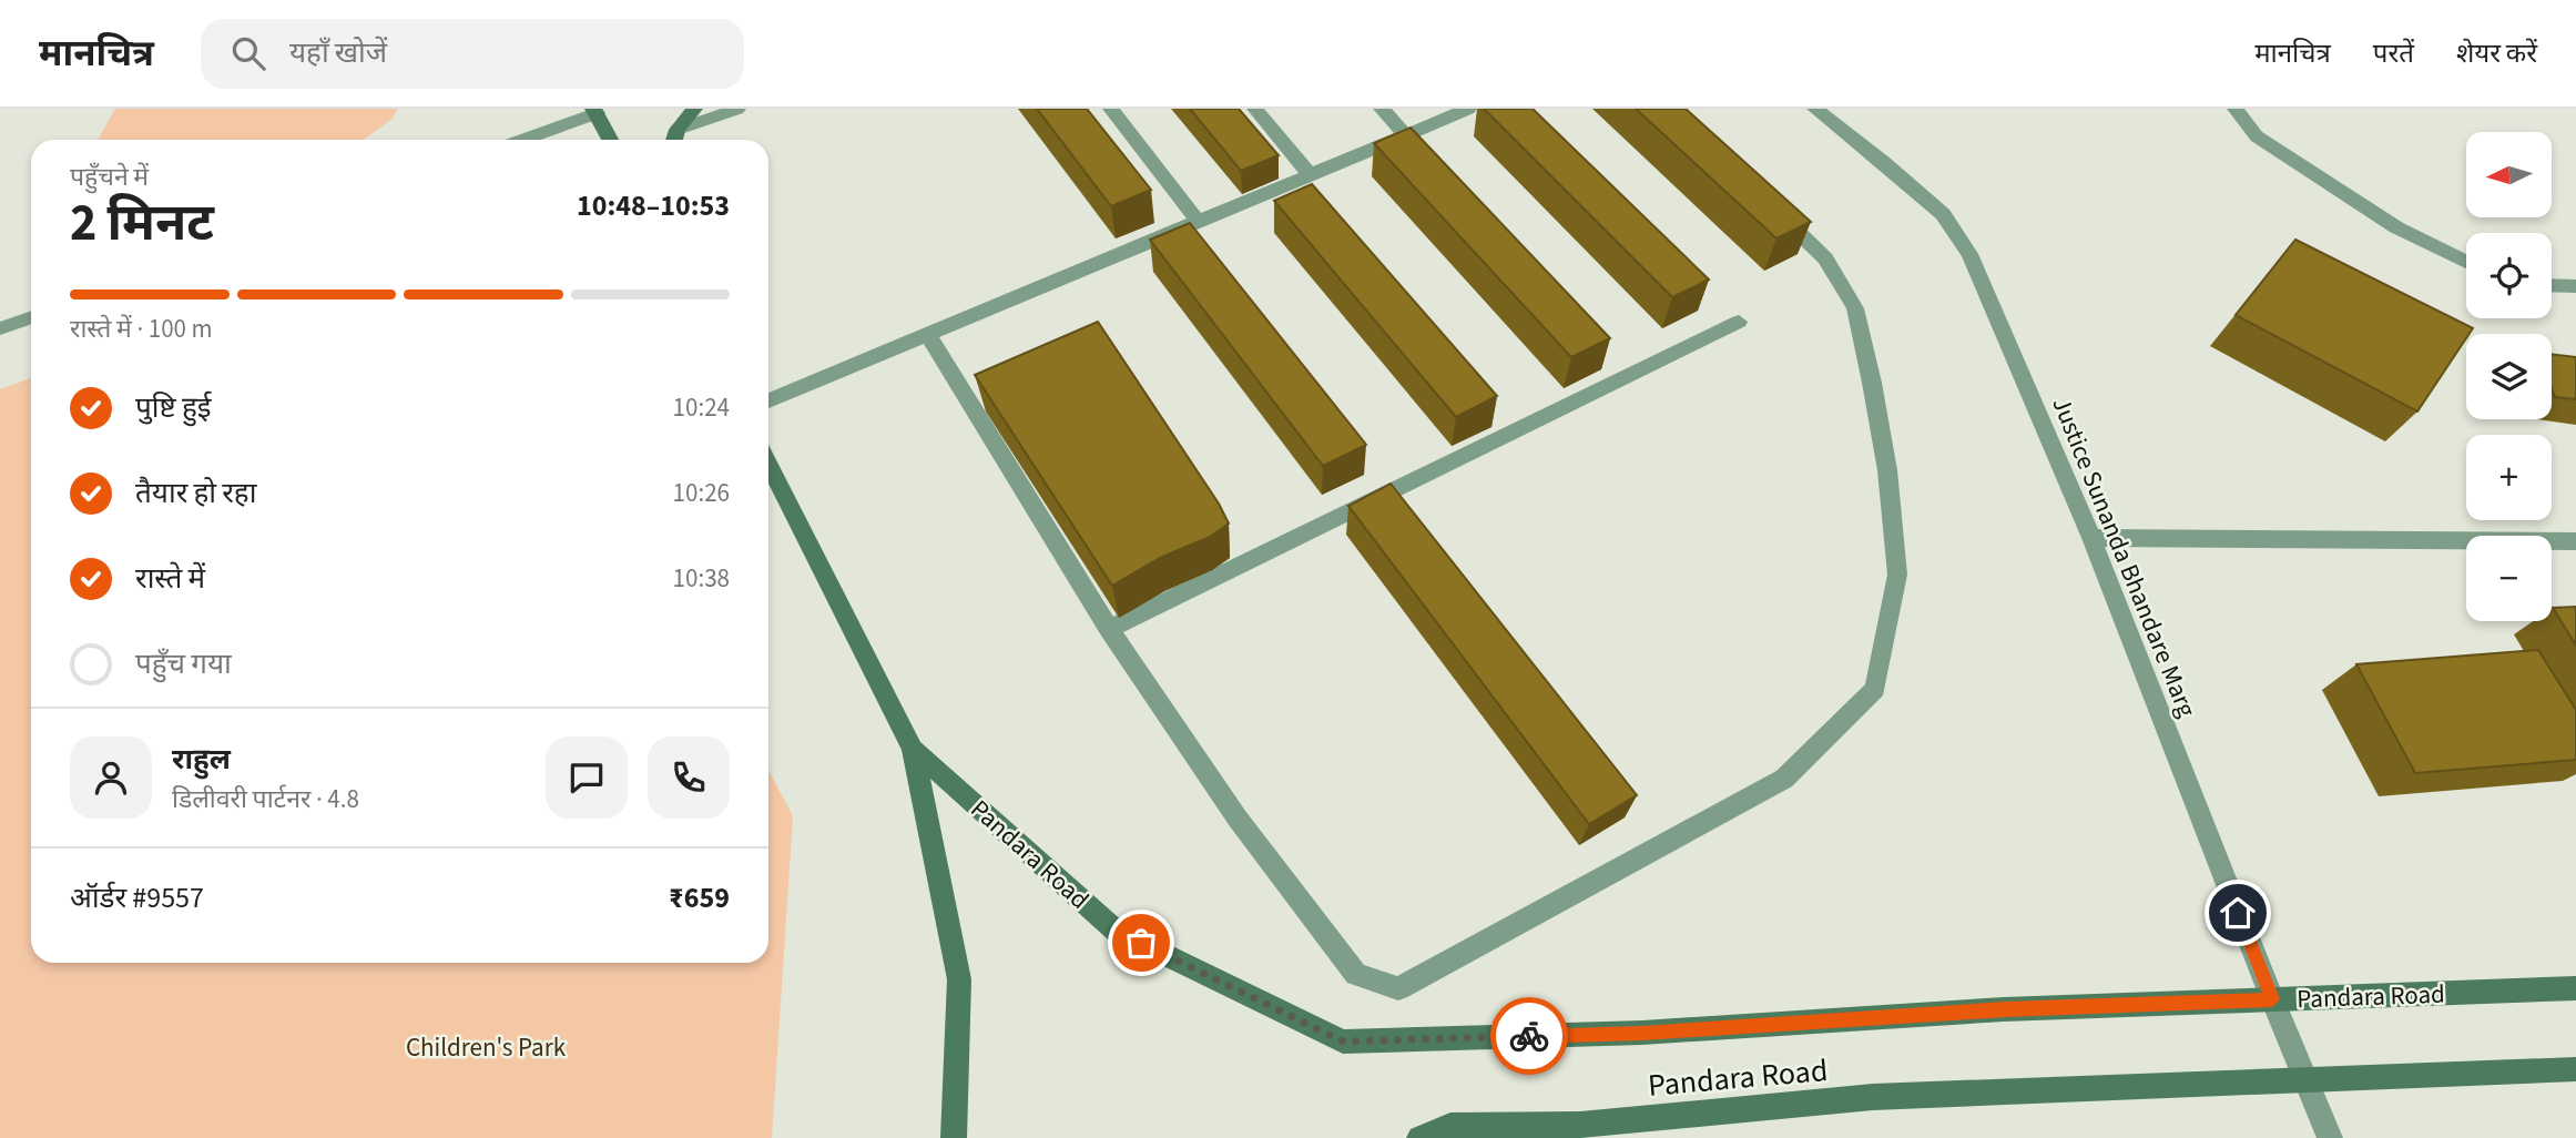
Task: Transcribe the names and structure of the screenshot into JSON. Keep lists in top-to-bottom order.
{
  "streets": {
    "main road": ["Pandara Road"],
    "street": ["Justice Sunanda Bhandare Marg"]
  },
  "crossings": [
    ["Justice Sunanda Bhandare Marg", "Pandara Road"]
  ],
  "parks": ["Children's Park"],
  "north": "left",
  "page": {
    "header": "मानचित्र",
    "search": "यहाँ खोजें",
    "nav": ["मानचित्र", "परतें", "शेयर करें"],
    "map_buttons": ["+", "−"],
    "heading": ["2 मिनट", "पहुँचने में", "10:48–10:53"],
    "panel": [
      "राहुल",
      "डिलीवरी पार्टनर · 4.8",
      "ऑर्डर #9557",
      "₹659"
    ],
    "bar": "रास्ते में · 100 m",
    "list": [
      ["पुष्टि हुई", "10:24"],
      ["तैयार हो रहा", "10:26"],
      ["रास्ते में", "10:38"],
      "पहुँच गया"
    ]
  }
}
